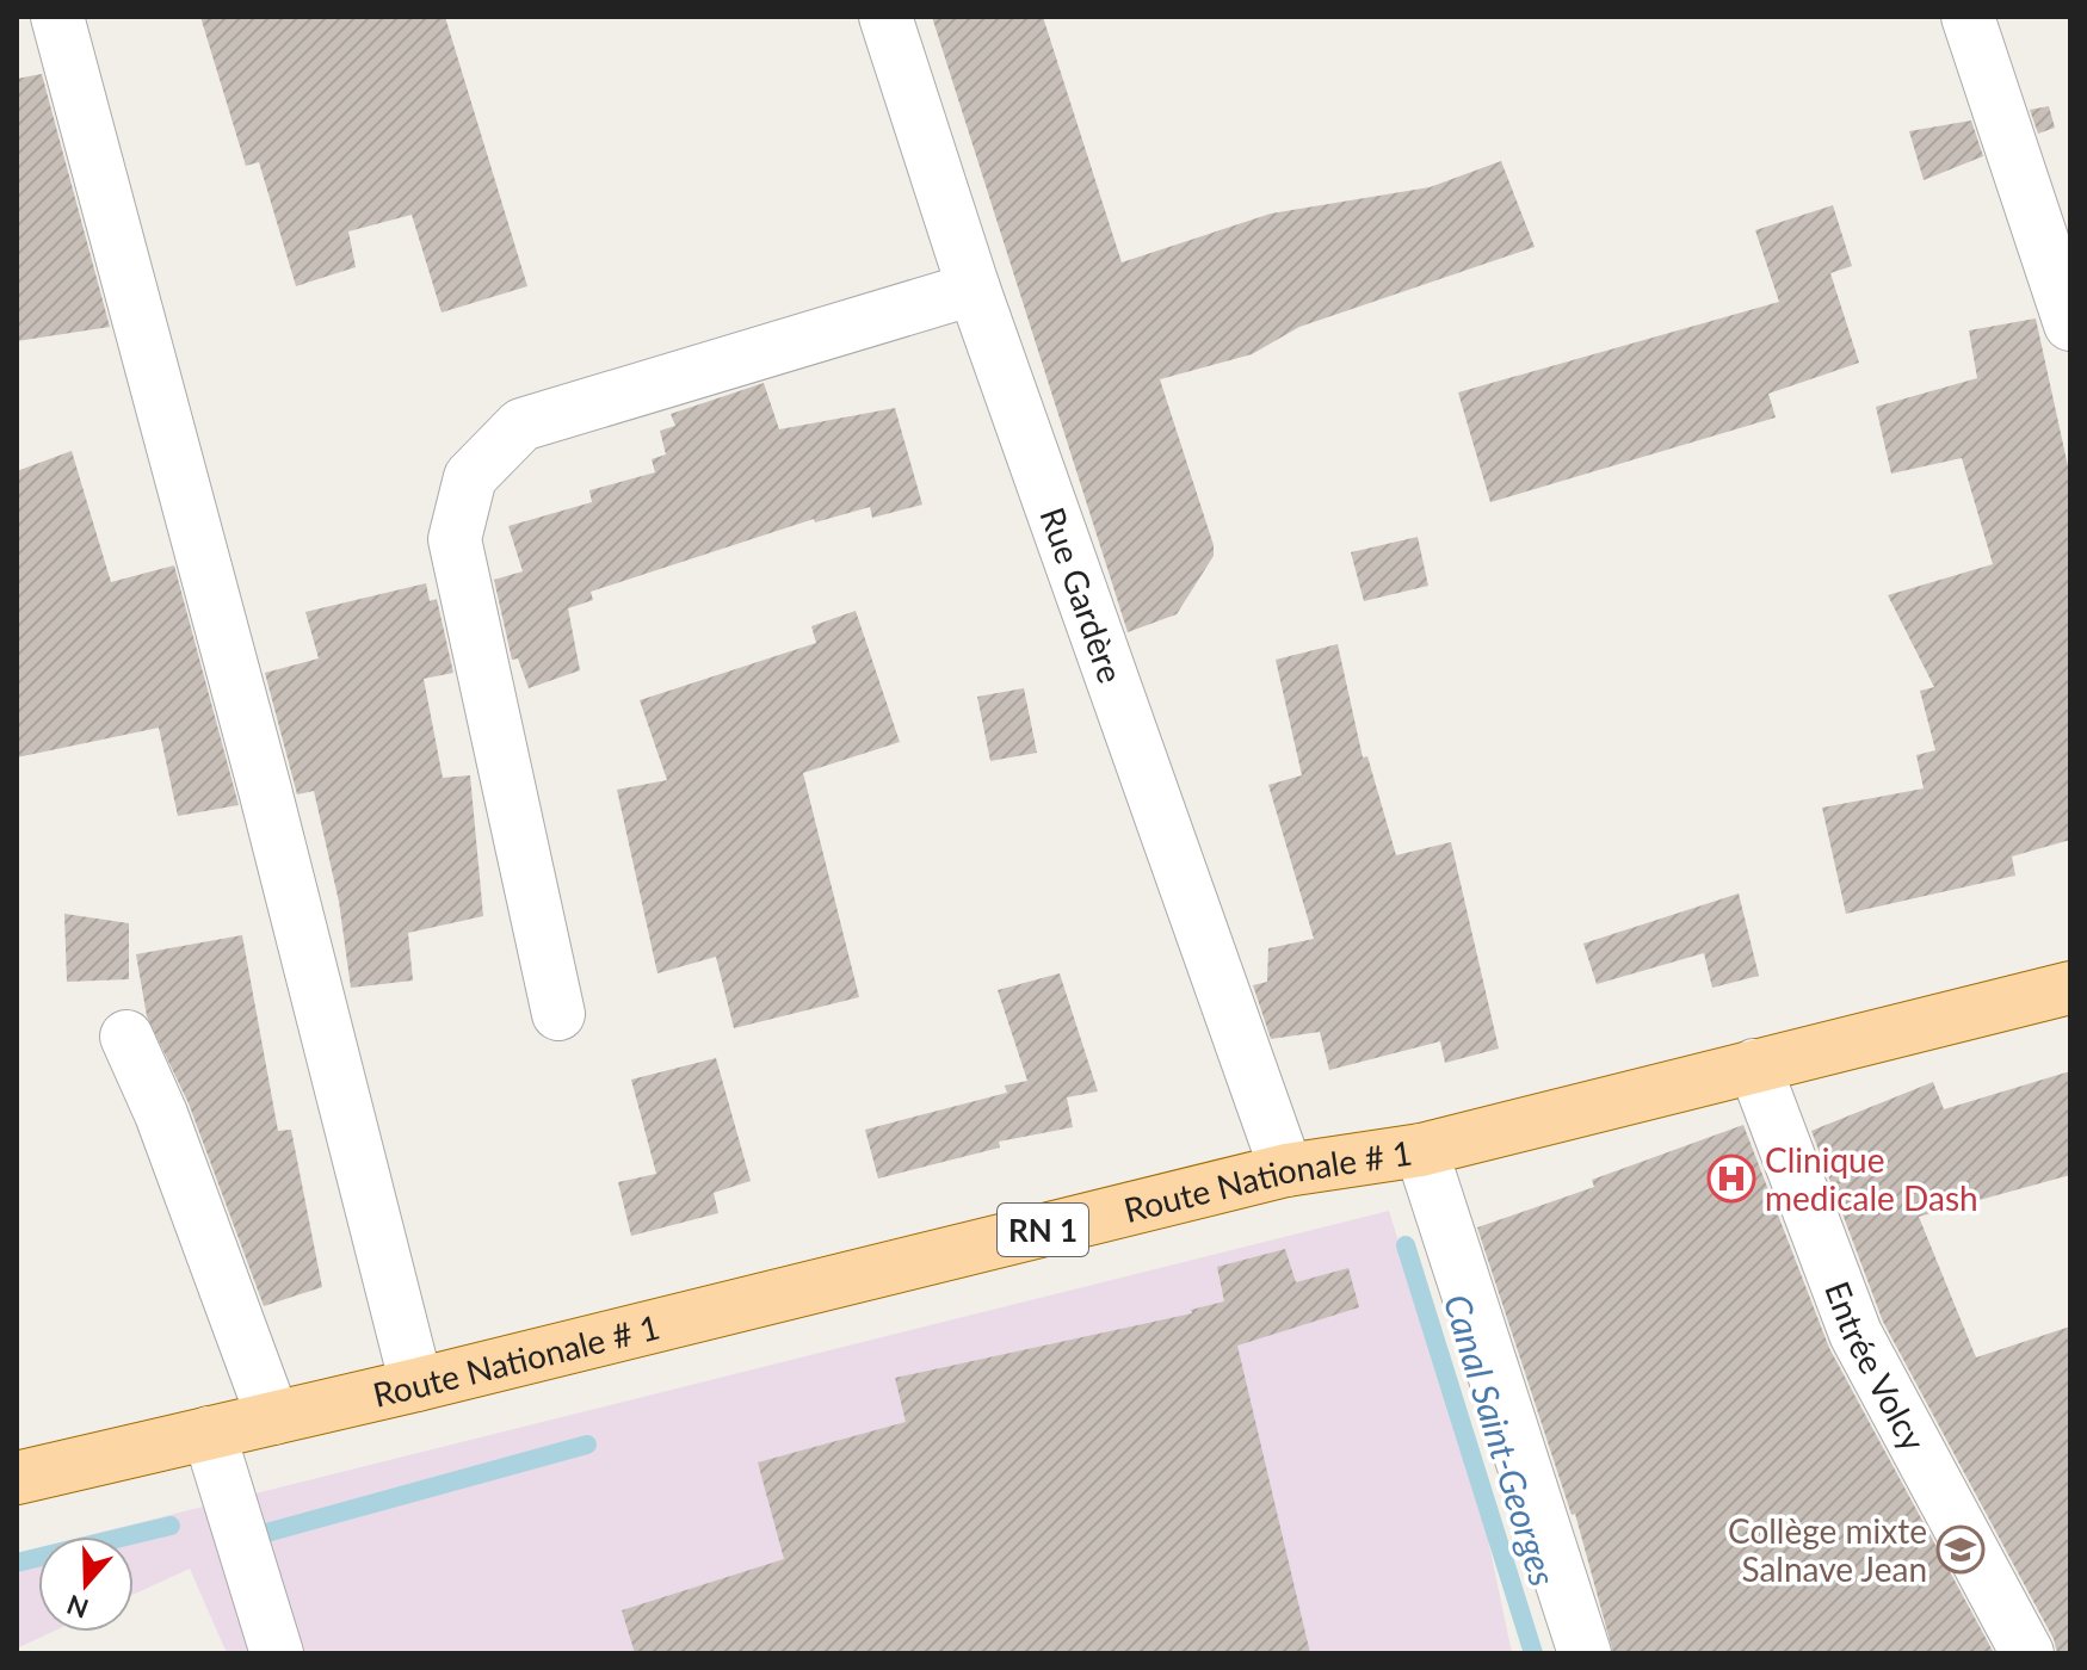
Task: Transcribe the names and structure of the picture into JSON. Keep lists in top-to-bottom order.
{
  "streets": {
    "main road": ["Route Nationale # 1", "RN 1"],
    "street": ["Rue Gardère", "Entrée Volcy"]
  },
  "crossings": [
    ["Rue Gardère", "Route Nationale # 1"],
    ["Route Nationale # 1", "Entrée Volcy"]
  ],
  "water": ["Canal Saint-Georges"],
  "places": {
    "hospital": ["Clinique medicale Dash"],
    "school or university": ["Collège mixte Salnave Jean"]
  },
  "north": "bottom"
}
